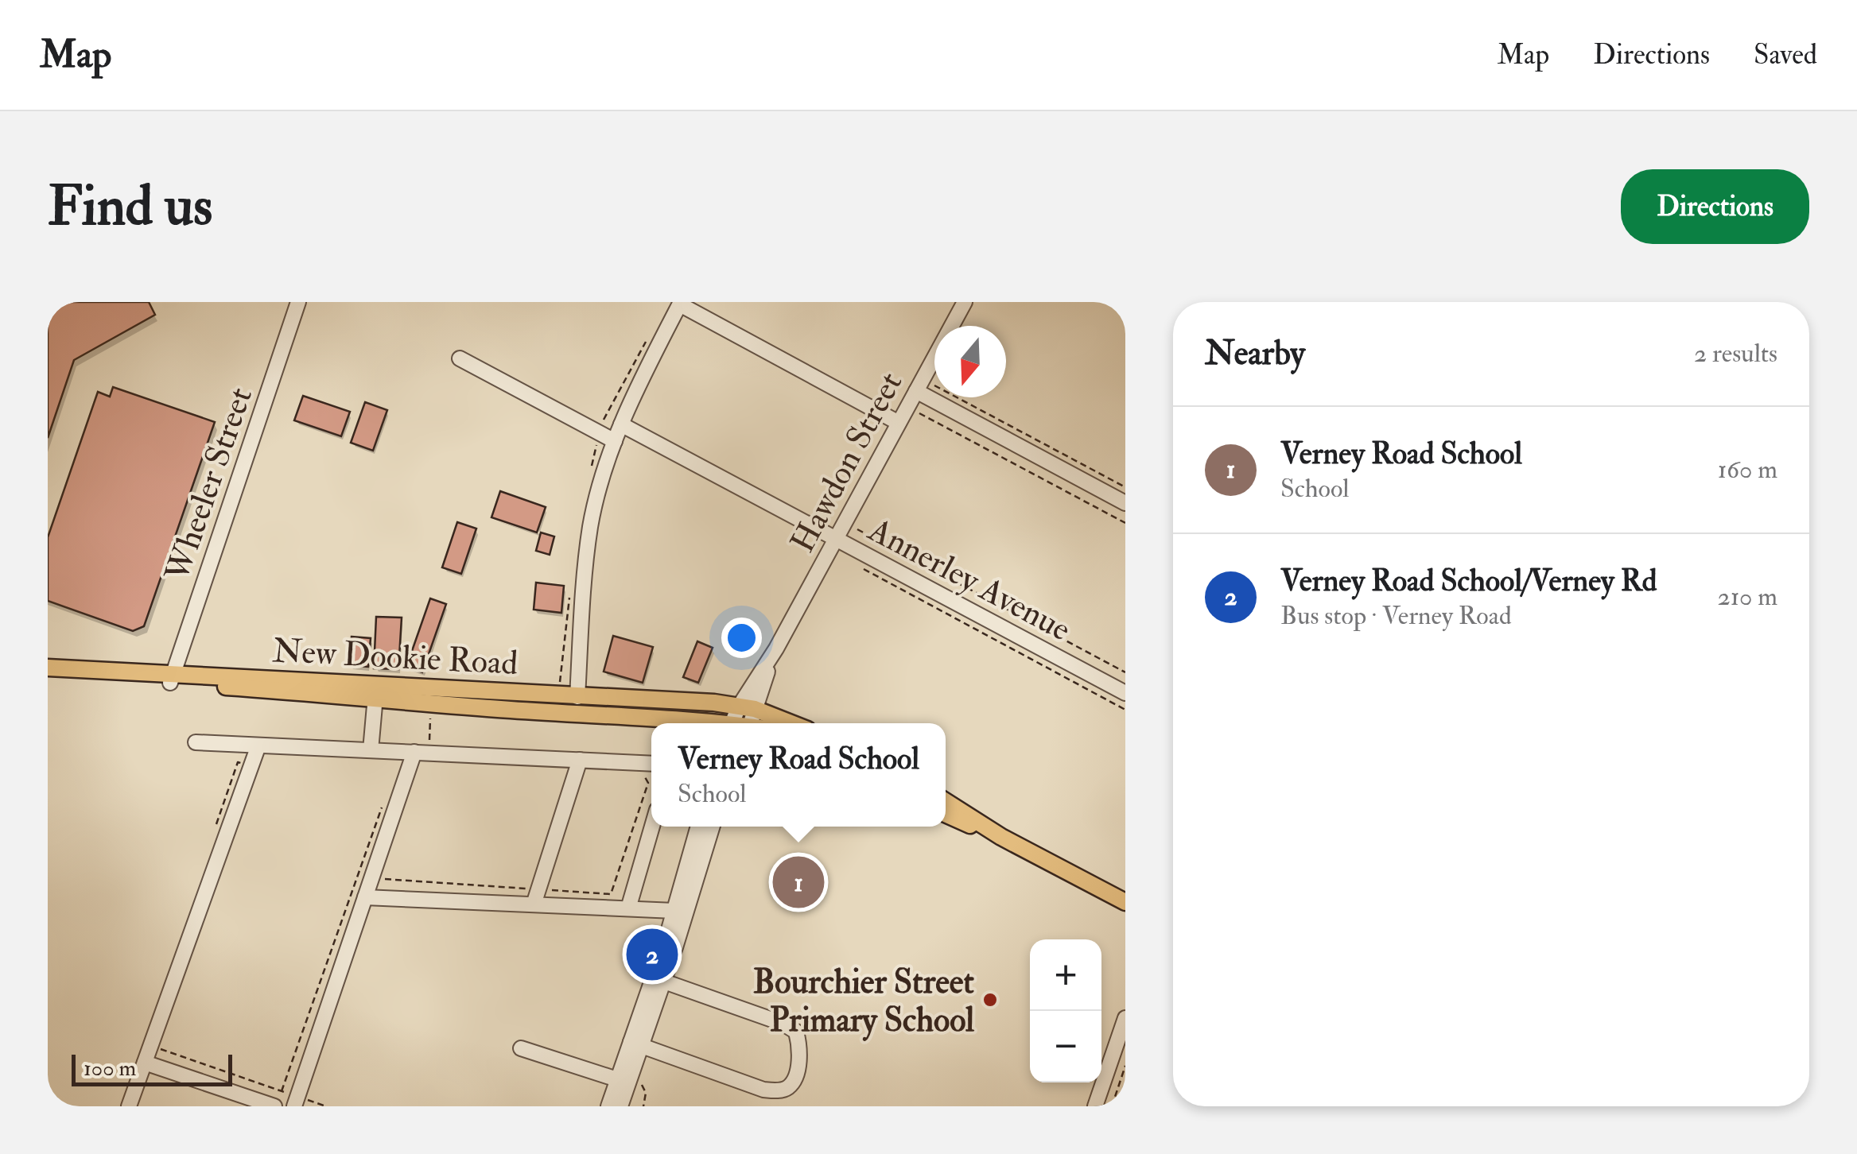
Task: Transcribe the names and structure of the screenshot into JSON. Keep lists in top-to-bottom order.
{
  "streets": {
    "main road": ["New Dookie Road"],
    "street": ["Hawdon Street", "Wheeler Street", "Annerley Avenue"]
  },
  "crossings": [
    ["Hawdon Street", "Annerley Avenue"],
    ["Hawdon Street", "New Dookie Road"],
    ["Wheeler Street", "New Dookie Road"]
  ],
  "places": ["Bourchier Street Primary School"],
  "scale_bar": "100 m",
  "north": "bottom",
  "page": {
    "header": "Map",
    "nav": ["Map", "Directions", "Saved"],
    "buttons": "Directions",
    "title": "Find us",
    "heading": ["Nearby", "2 results"],
    "list": [
      {
        "mark": "1",
        "name": "Verney Road School",
        "note": "School",
        "value": "160 m"
      },
      {
        "mark": "2",
        "name": "Verney Road School/Verney Rd",
        "note": "Bus stop · Verney Road",
        "value": "210 m"
      }
    ],
    "popup": ["Verney Road School", "School"],
    "pins": ["1", "2"],
    "map_buttons": ["+", "−"],
    "scale": "100 m"
  }
}
